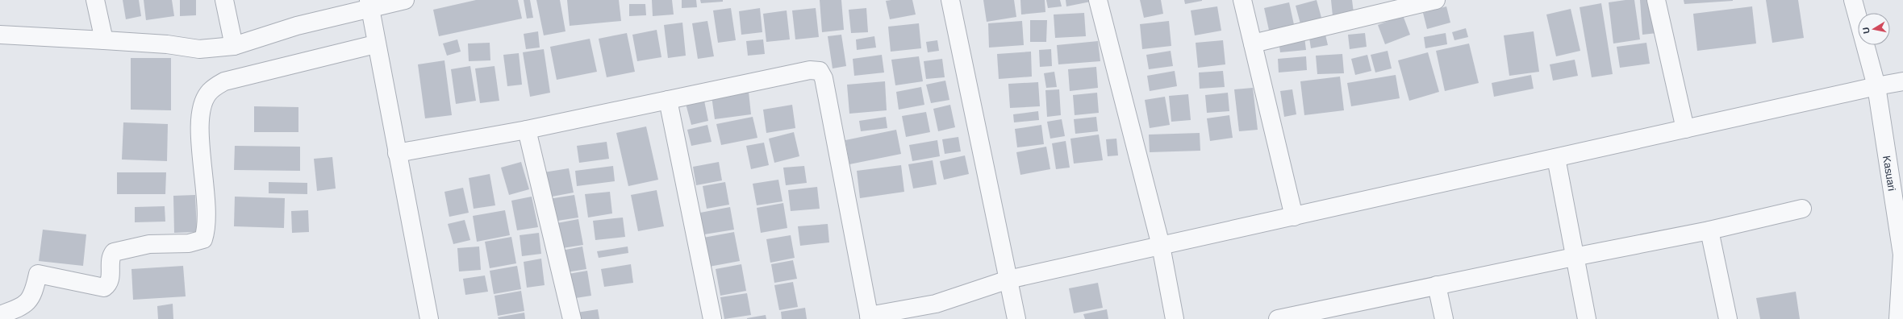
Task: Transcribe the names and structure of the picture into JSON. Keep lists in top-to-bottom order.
{
  "streets": {
    "street": ["Kasuari"]
  },
  "north": "left"
}
